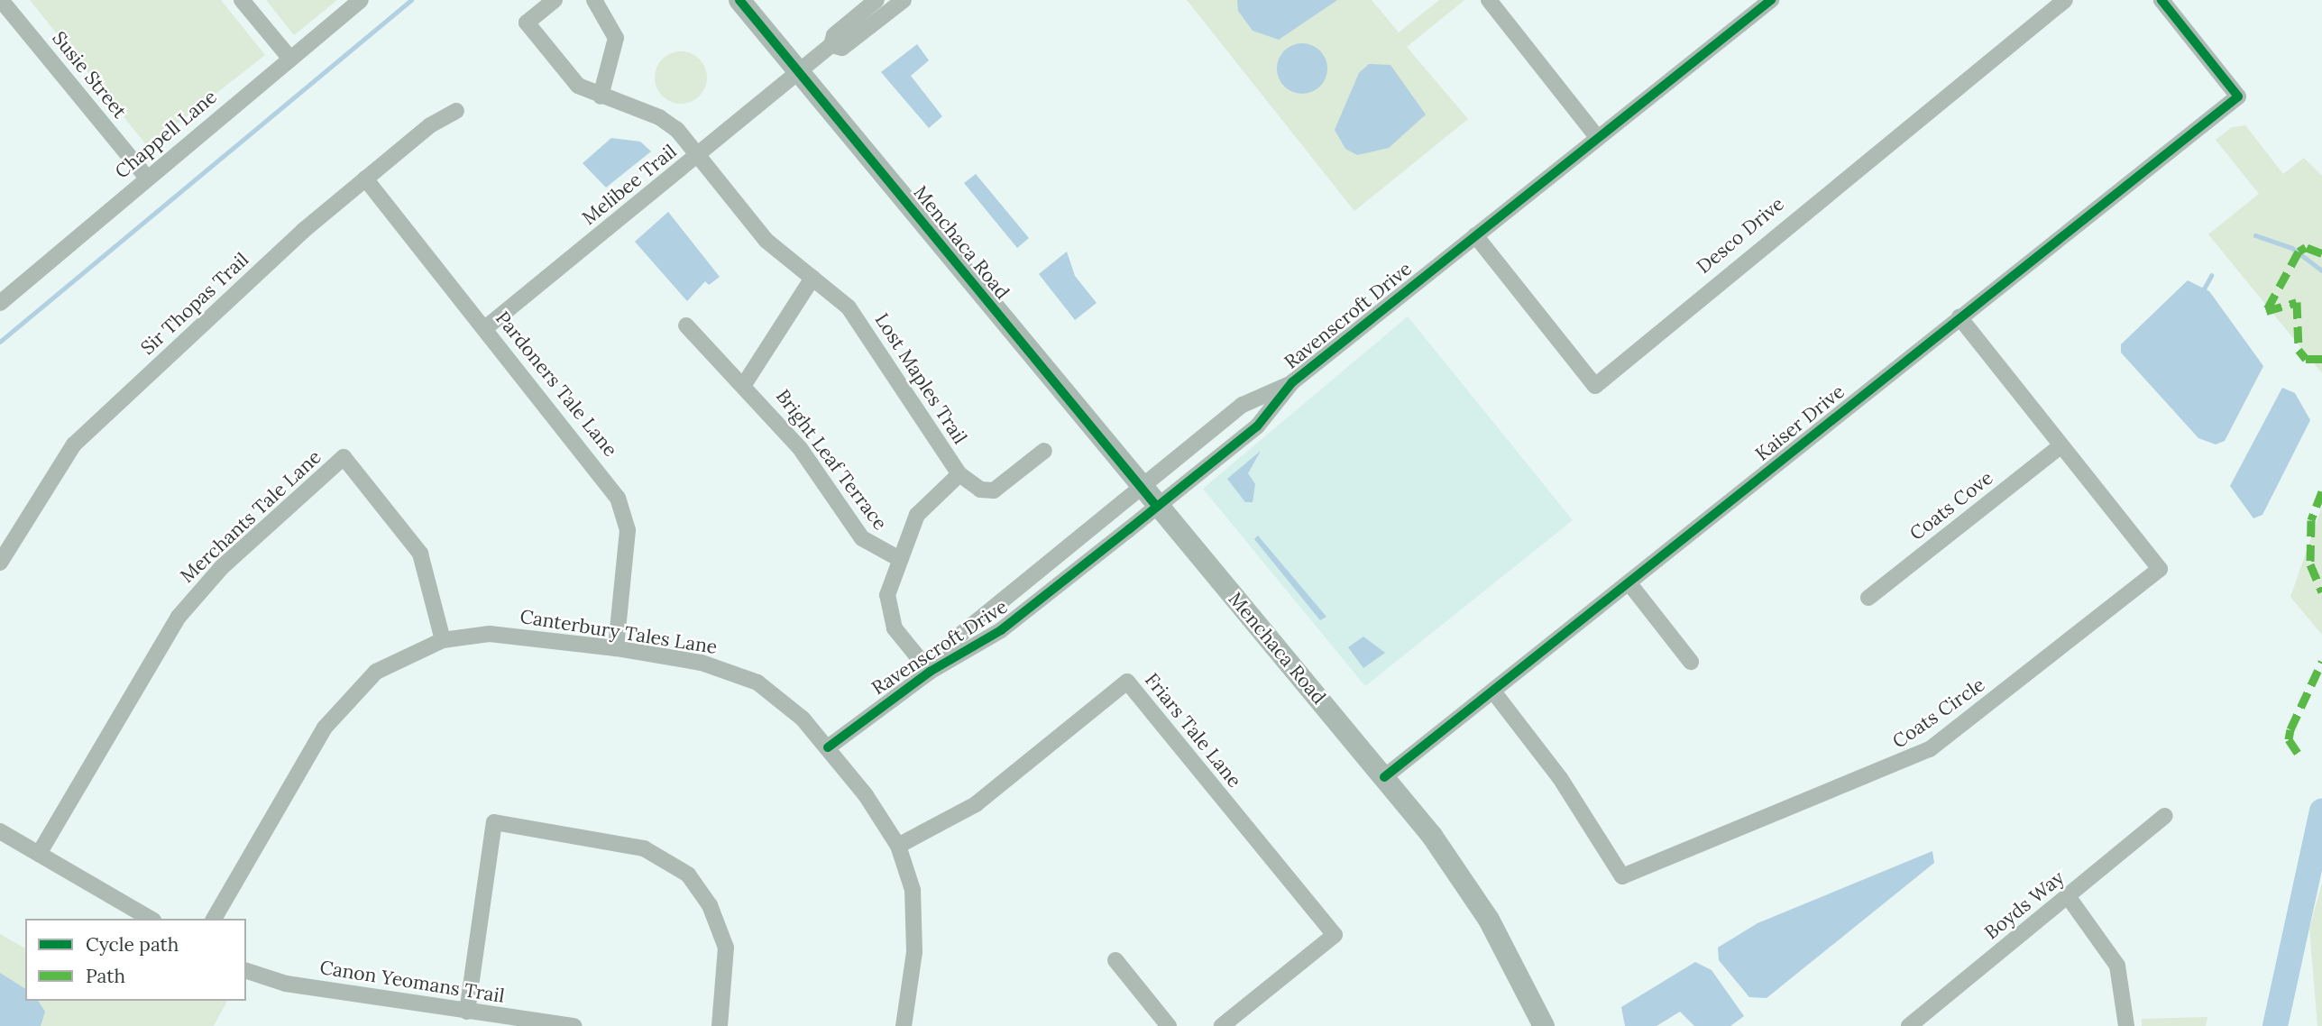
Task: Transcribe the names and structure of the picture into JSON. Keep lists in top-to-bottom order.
{
  "streets": {
    "main road": ["Menchaca Road"],
    "street": [
      "Susie Street",
      "Chappell Lane",
      "Melibee Trail",
      "Desco Drive",
      "Sir Thopas Trail",
      "Ravenscroft Drive",
      "Lost Maples Trail",
      "Pardoners Tale Lane",
      "Kaiser Drive",
      "Bright Leaf Terrace",
      "Coats Cove",
      "Merchants Tale Lane",
      "Canterbury Tales Lane",
      "Coats Circle",
      "Friars Tale Lane",
      "Boyds Way",
      "Canon Yeomans Trail"
    ]
  },
  "crossings": [
    ["Susie Street", "Chappell Lane"],
    ["Melibee Trail", "Menchaca Road"],
    ["Melibee Trail", "Lost Maples Trail"],
    ["Melibee Trail", "Pardoners Tale Lane"],
    ["Desco Drive", "Ravenscroft Drive"],
    ["Menchaca Road", "Ravenscroft Drive"],
    ["Menchaca Road", "Kaiser Drive"],
    ["Sir Thopas Trail", "Pardoners Tale Lane"],
    ["Ravenscroft Drive", "Canterbury Tales Lane"],
    ["Pardoners Tale Lane", "Canterbury Tales Lane"],
    ["Kaiser Drive", "Coats Circle"],
    ["Coats Cove", "Coats Circle"],
    ["Merchants Tale Lane", "Canterbury Tales Lane"],
    ["Canterbury Tales Lane", "Friars Tale Lane"]
  ],
  "legend": ["Cycle path", "Path"]
}
